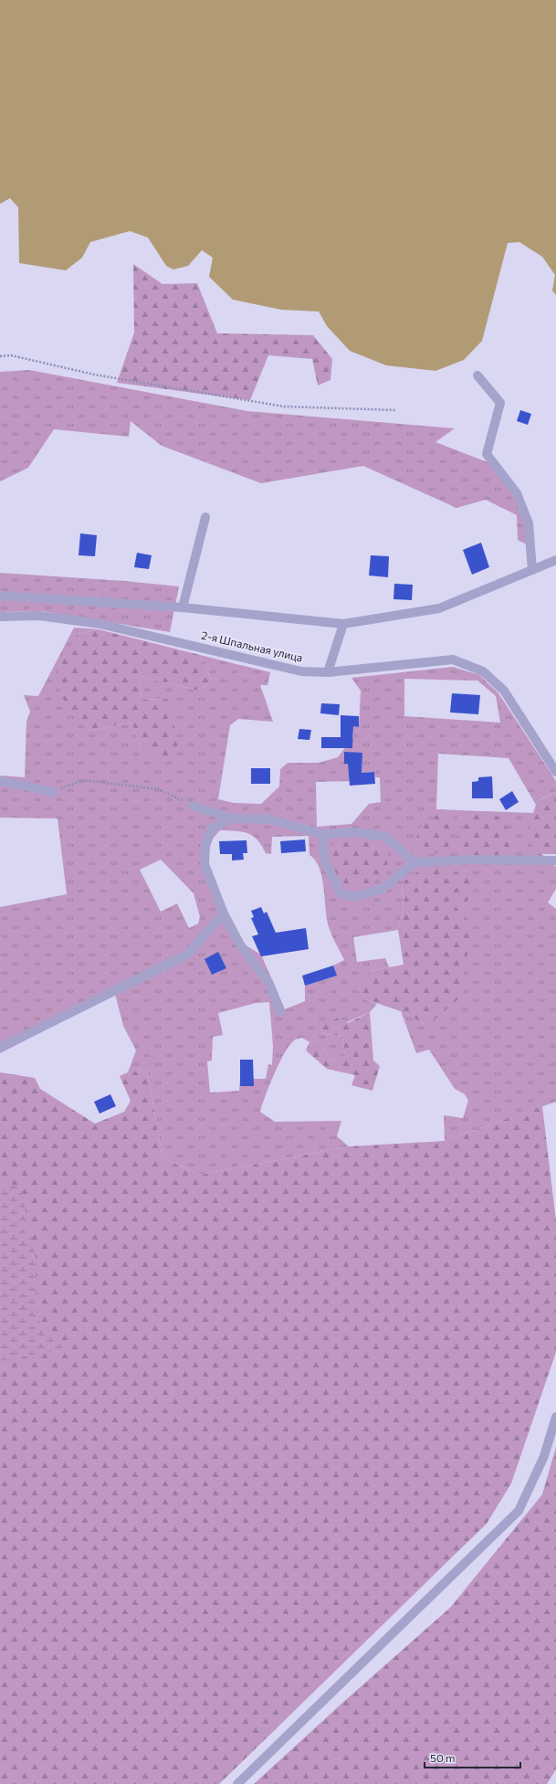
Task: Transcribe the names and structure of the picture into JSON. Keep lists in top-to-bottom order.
{
  "streets": {
    "street": ["2-я Шпальная улица"]
  },
  "scale_bar": "50 m"
}
